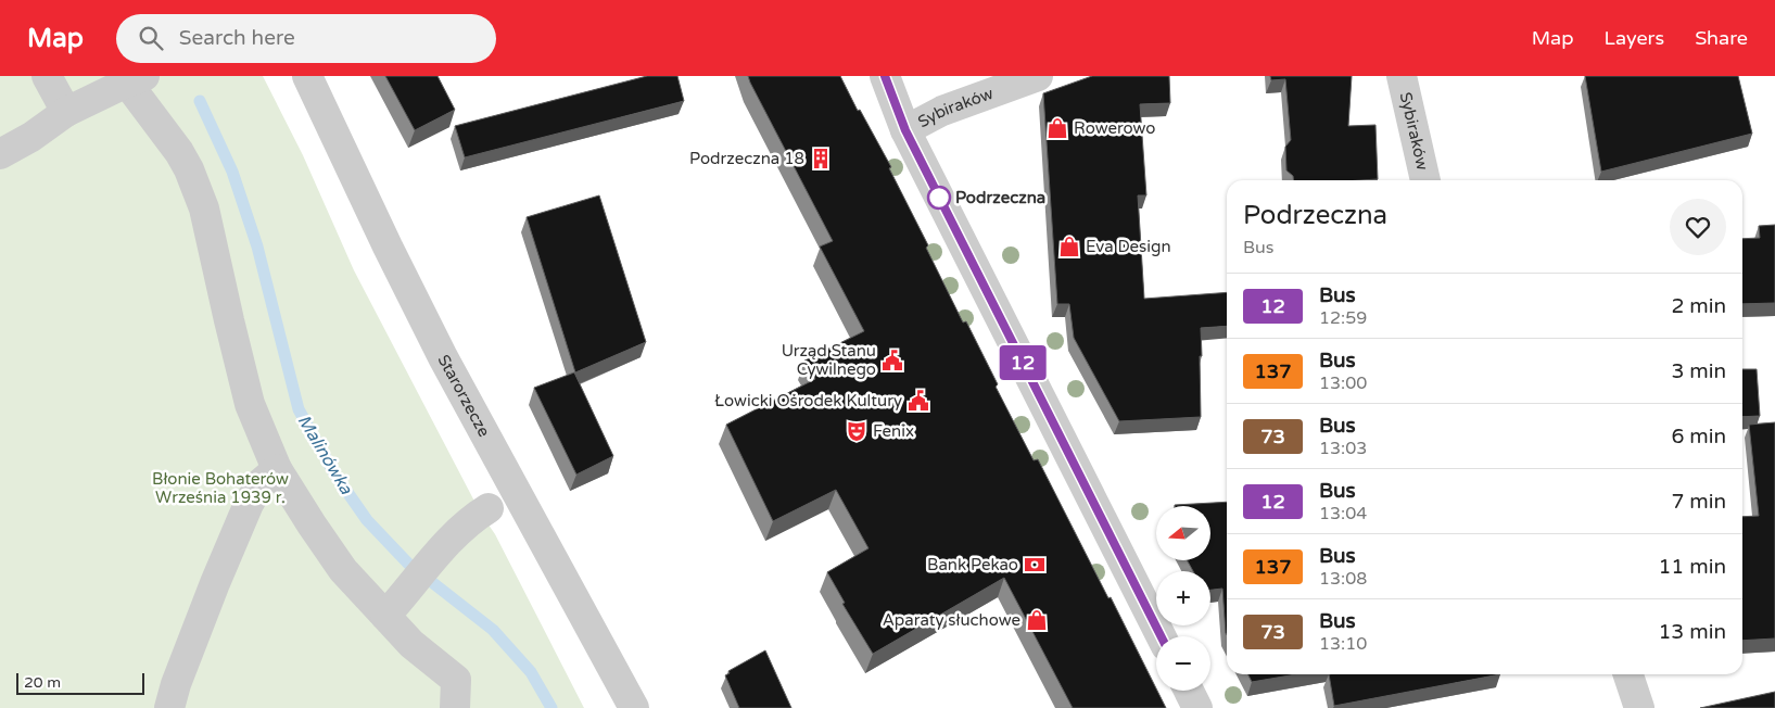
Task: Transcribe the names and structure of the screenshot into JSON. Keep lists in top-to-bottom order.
{
  "streets": {
    "street": ["Sybiraków", "Starorzecze"]
  },
  "water": ["Malinówka"],
  "parks": ["Błonie Bohaterów Września 1939 r."],
  "places": {
    "shop": ["Rowerowo", "Eva Design", "Aparaty słuchowe"],
    "building": ["Podrzeczna 18"],
    "other": ["Podrzeczna"],
    "public building": ["Urząd Stanu Cywilnego", "Łowicki Ośrodek Kultury"],
    "theatre": ["Fenix"],
    "bank": ["Bank Pekao"]
  },
  "lines": ["bus line 12"],
  "scale_bar": "20 m",
  "north": "left",
  "page": {
    "header": "Map",
    "search": "Search here",
    "nav": ["Map", "Layers", "Share"],
    "on_map": "12",
    "heading": ["Podrzeczna", "Bus"],
    "list": [
      {
        "mark": "12",
        "name": "Bus",
        "note": "12:59",
        "value": "2 min"
      },
      {
        "mark": "137",
        "name": "Bus",
        "note": "13:00",
        "value": "3 min"
      },
      {
        "mark": "73",
        "name": "Bus",
        "note": "13:03",
        "value": "6 min"
      },
      {
        "mark": "12",
        "name": "Bus",
        "note": "13:04",
        "value": "7 min"
      },
      {
        "mark": "137",
        "name": "Bus",
        "note": "13:08",
        "value": "11 min"
      },
      {
        "mark": "73",
        "name": "Bus",
        "note": "13:10",
        "value": "13 min"
      }
    ],
    "map_buttons": ["+", "−"],
    "scale": "20 m"
  }
}
